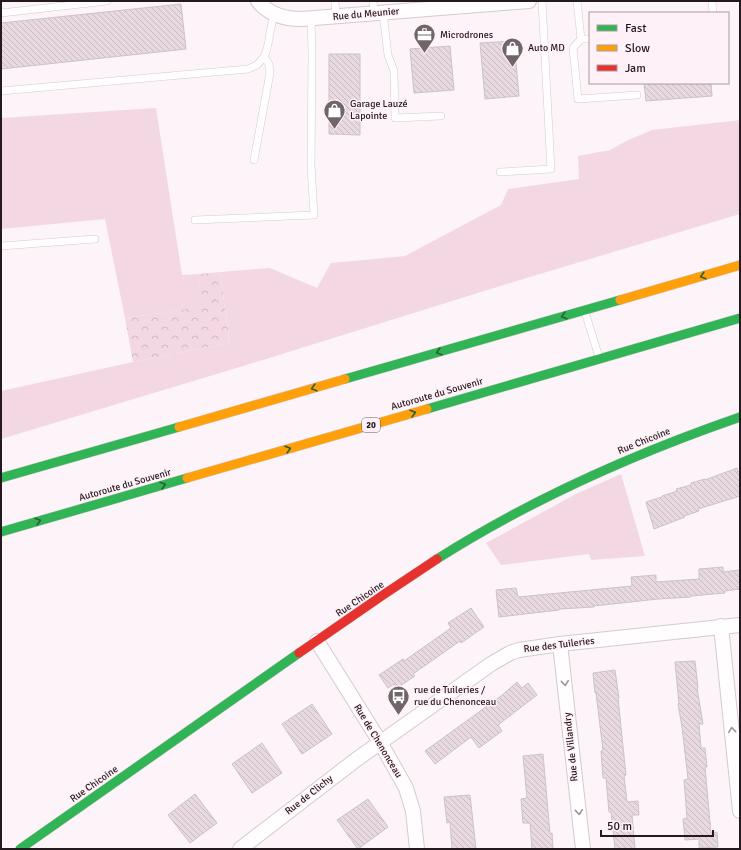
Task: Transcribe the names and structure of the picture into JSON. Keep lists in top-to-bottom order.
{
  "streets": {
    "main road": ["Autoroute du Souvenir", "20", "Rue Chicoine"],
    "street": [
      "Rue du Meunier",
      "Rue des Tuileries",
      "Rue de Chenonceau",
      "Rue de Villandry",
      "Rue de Clichy"
    ]
  },
  "crossings": [
    ["Rue Chicoine", "Rue de Chenonceau"],
    ["Rue des Tuileries", "Rue de Chenonceau"],
    ["Rue des Tuileries", "Rue de Villandry"],
    ["Rue des Tuileries", "Rue de Clichy"],
    ["Rue de Chenonceau", "Rue de Clichy"]
  ],
  "one_way": ["Rue de Villandry"],
  "places": {
    "office": ["Microdrones"],
    "shop": ["Auto MD", "Garage Lauzé Lapointe"],
    "bus stop": ["rue de Tuileries / rue du Chenonceau"]
  },
  "legend": ["Fast", "Slow", "Jam"],
  "scale_bar": "50 m"
}
